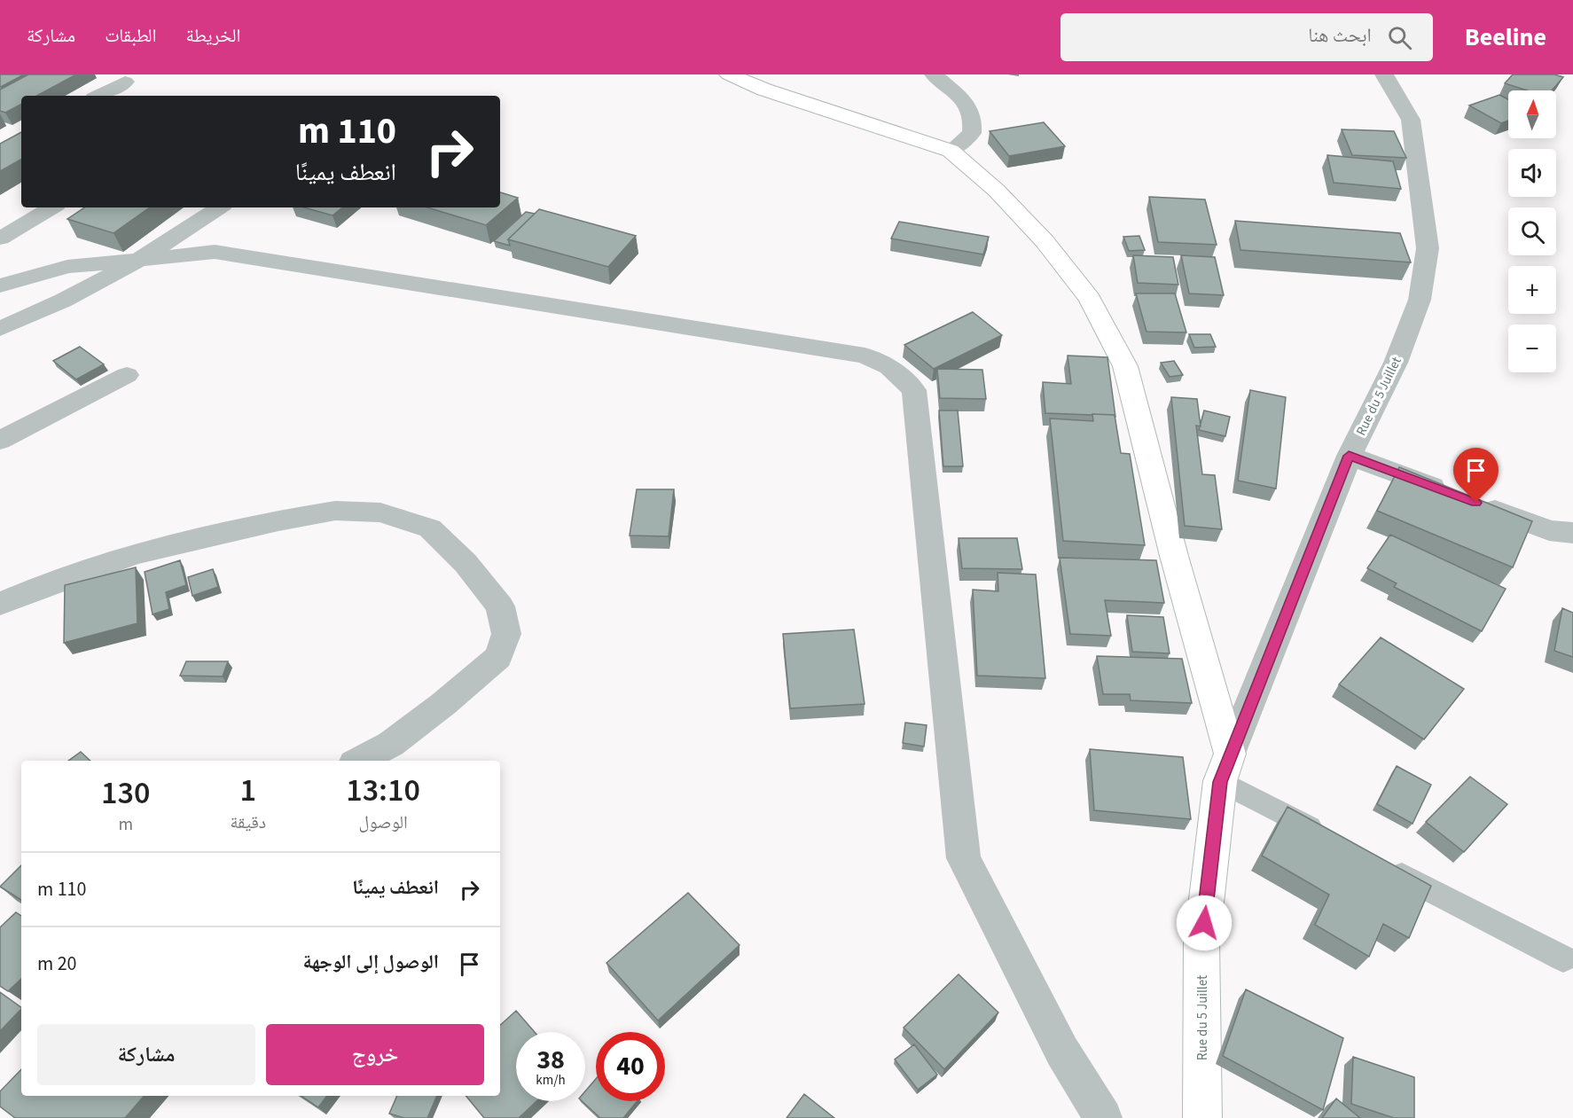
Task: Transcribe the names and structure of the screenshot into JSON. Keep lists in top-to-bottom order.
{
  "streets": {
    "street": ["Rue du 5 Juillet"]
  },
  "north": "top",
  "page": {
    "header": "Beeline",
    "search": "ابحث هنا",
    "nav": ["الخريطة", "الطبقات", "مشاركة"],
    "map_buttons": ["+", "−"],
    "turn": ["110 m", "انعطف يمينًا"],
    "eta": [
      "13:10",
      "الوصول",
      "1",
      "دقيقة",
      "130",
      "m"
    ],
    "list": [
      {
        "name": "انعطف يمينًا",
        "value": "110 m"
      },
      {
        "name": "الوصول إلى الوجهة",
        "value": "20 m"
      }
    ],
    "buttons": ["خروج", "مشاركة"],
    "speed": "38 km/h",
    "limit": "40"
  }
}
